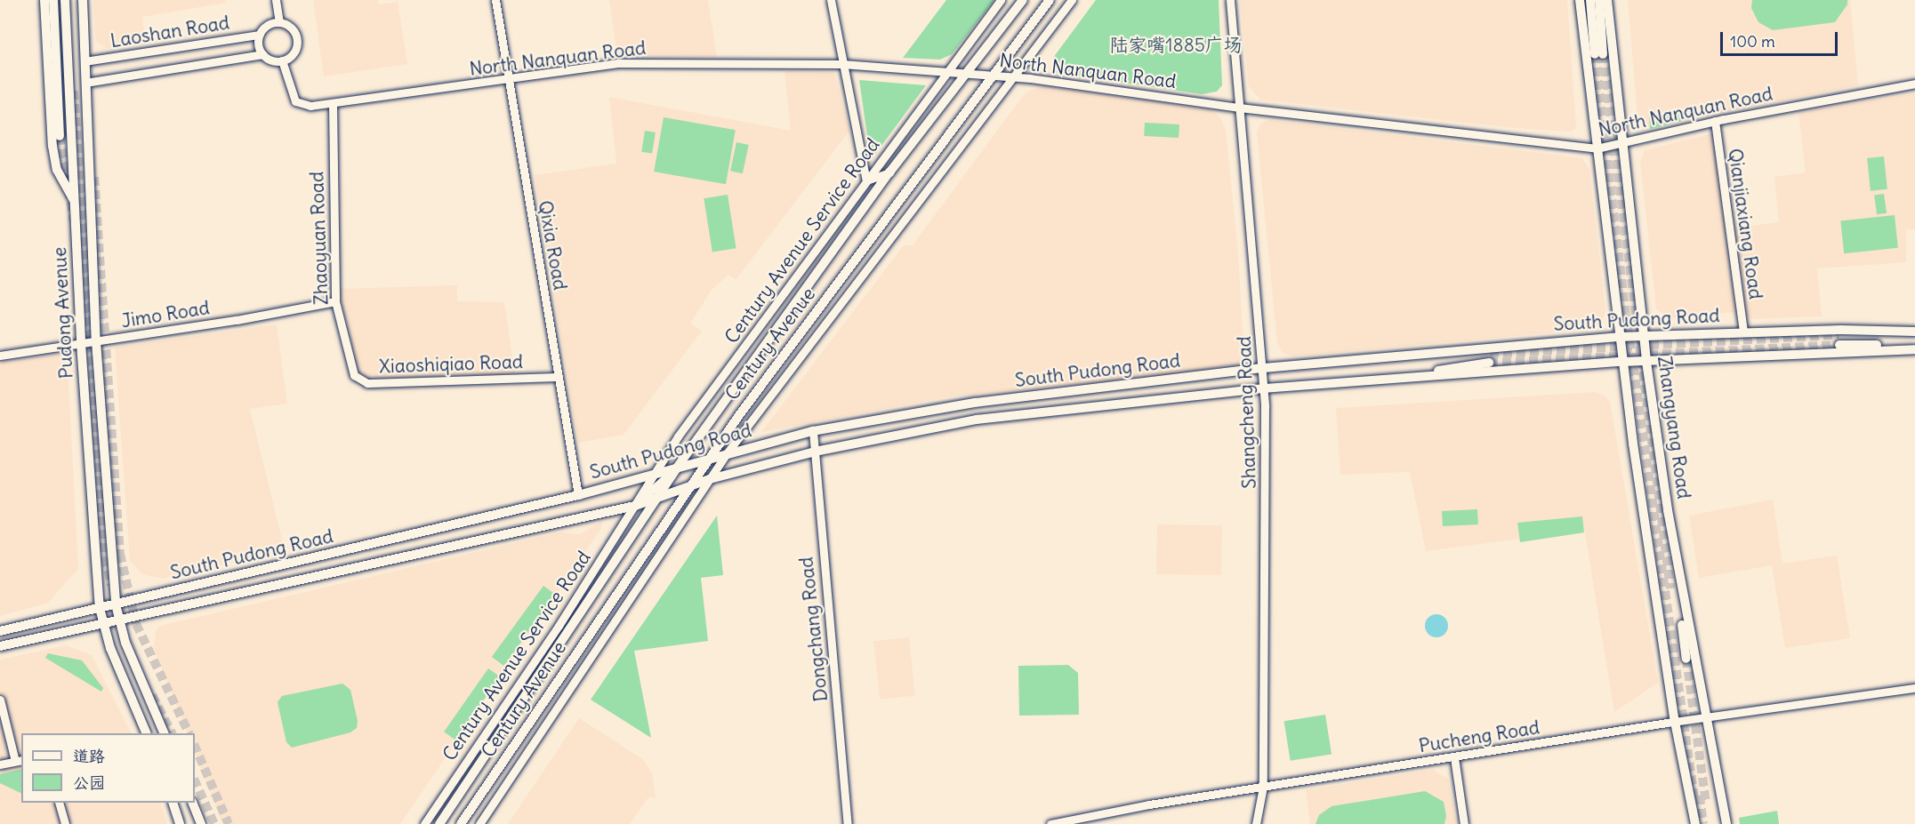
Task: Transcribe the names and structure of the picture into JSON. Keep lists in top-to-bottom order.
{
  "streets": {
    "main road": [
      "Pudong Avenue",
      "South Pudong Road",
      "Century Avenue",
      "Zhangyang Road"
    ],
    "street": [
      "Laoshan Road",
      "North Nanquan Road",
      "Qianjiaxiang Road",
      "Zhaoyuan Road",
      "Century Avenue Service Road",
      "Qixia Road",
      "Jimo Road",
      "Xiaoshiqiao Road",
      "Shangcheng Road",
      "Dongchang Road",
      "Pucheng Road"
    ]
  },
  "crossings": [
    ["Laoshan Road", "North Nanquan Road"],
    ["Laoshan Road", "Pudong Avenue"],
    ["North Nanquan Road", "Qianjiaxiang Road"],
    ["North Nanquan Road", "Zhaoyuan Road"],
    ["North Nanquan Road", "Century Avenue Service Road"],
    ["North Nanquan Road", "Qixia Road"],
    ["North Nanquan Road", "Century Avenue"],
    ["North Nanquan Road", "Shangcheng Road"],
    ["North Nanquan Road", "Zhangyang Road"],
    ["Qianjiaxiang Road", "South Pudong Road"],
    ["Zhaoyuan Road", "Jimo Road"],
    ["Zhaoyuan Road", "Xiaoshiqiao Road"],
    ["Century Avenue Service Road", "South Pudong Road"],
    ["Century Avenue Service Road", "Century Avenue"],
    ["Qixia Road", "South Pudong Road"],
    ["Qixia Road", "Xiaoshiqiao Road"],
    ["Pudong Avenue", "Jimo Road"],
    ["Pudong Avenue", "South Pudong Road"],
    ["South Pudong Road", "Century Avenue"],
    ["South Pudong Road", "Shangcheng Road"],
    ["South Pudong Road", "Zhangyang Road"],
    ["South Pudong Road", "Dongchang Road"],
    ["Shangcheng Road", "Pucheng Road"],
    ["Zhangyang Road", "Pucheng Road"]
  ],
  "parks": ["陆家嘴1885广场"],
  "legend": ["道路", "公园"],
  "scale_bar": "100 m"
}
